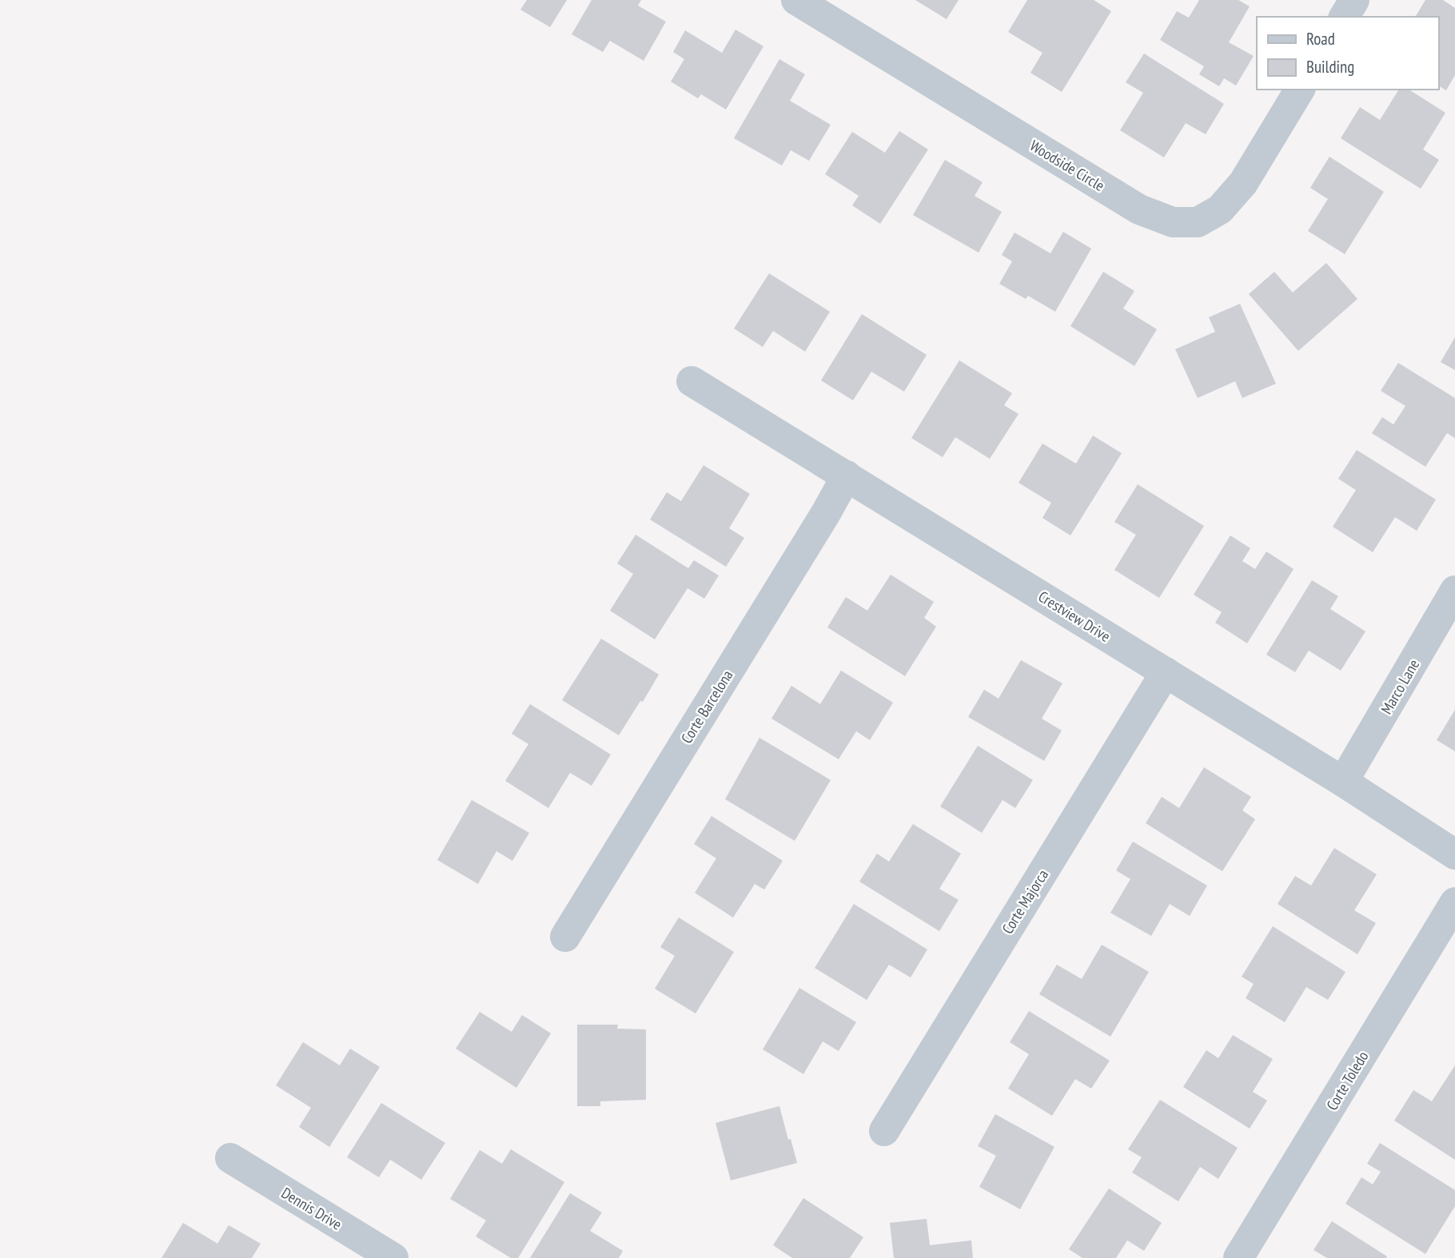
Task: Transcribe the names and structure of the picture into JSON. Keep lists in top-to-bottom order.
{
  "streets": {
    "street": [
      "Woodside Circle",
      "Crestview Drive",
      "Marco Lane",
      "Corte Barcelona",
      "Corte Majorca",
      "Corte Toledo",
      "Dennis Drive"
    ]
  },
  "crossings": [
    ["Crestview Drive", "Marco Lane"],
    ["Crestview Drive", "Corte Barcelona"],
    ["Crestview Drive", "Corte Majorca"]
  ],
  "legend": ["Road", "Building"]
}
